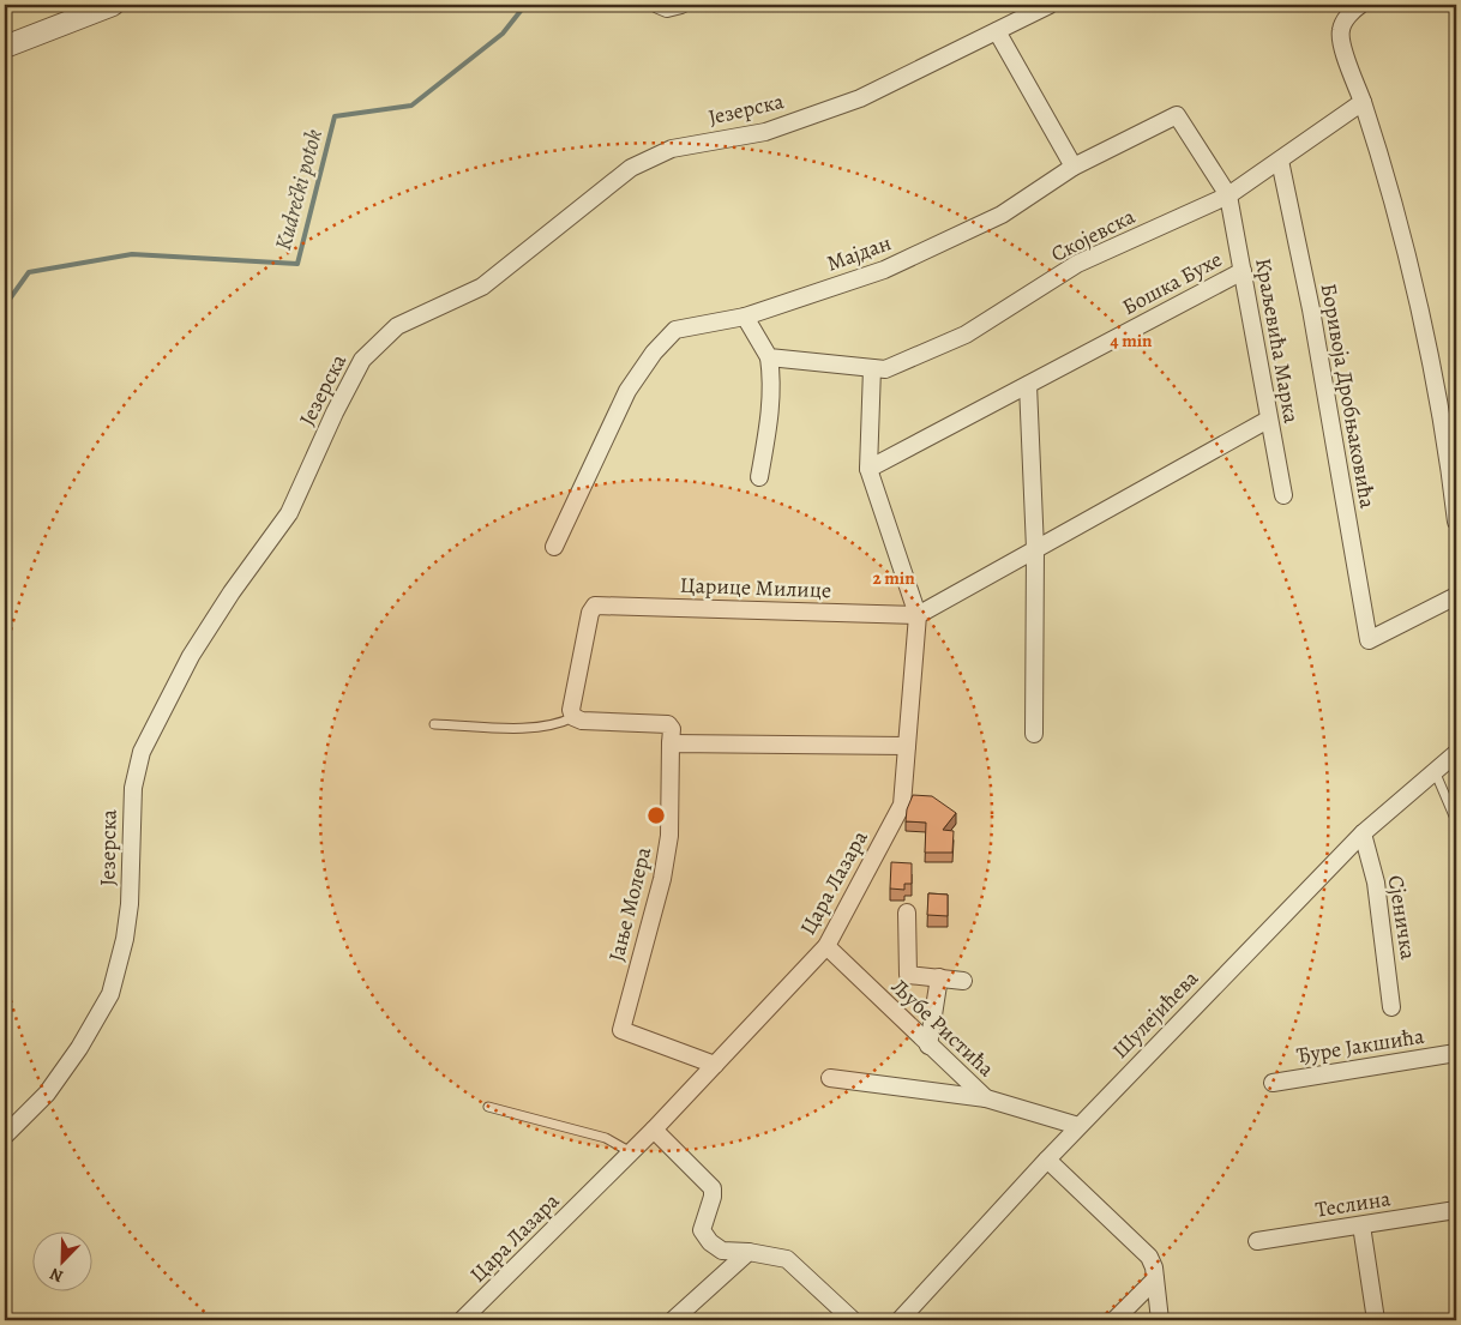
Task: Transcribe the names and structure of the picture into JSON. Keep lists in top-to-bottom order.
{
  "streets": {
    "street": [
      "Језерска",
      "Скојевска",
      "Мајдан",
      "Бошка Бухе",
      "Краљевића Марка",
      "Боривоја Дробњаковића",
      "Царице Милице",
      "Цара Лазара",
      "Јање Молера",
      "Сјеничка",
      "Шулејићева",
      "Љубе Ристића",
      "Ђуре Јакшића",
      "Теслина"
    ]
  },
  "crossings": [
    ["Скојевска", "Мајдан"],
    ["Скојевска", "Краљевића Марка"],
    ["Скојевска", "Боривоја Дробњаковића"],
    ["Скојевска", "Цара Лазара"],
    ["Мајдан", "Краљевића Марка"],
    ["Бошка Бухе", "Краљевића Марка"],
    ["Бошка Бухе", "Цара Лазара"],
    ["Царице Милице", "Цара Лазара"],
    ["Цара Лазара", "Јање Молера"],
    ["Цара Лазара", "Љубе Ристића"],
    ["Сјеничка", "Шулејићева"],
    ["Шулејићева", "Љубе Ристића"]
  ],
  "water": ["Kudrečki potok"],
  "north": "bottom left",
  "rings": ["4 min", "2 min"]
}
